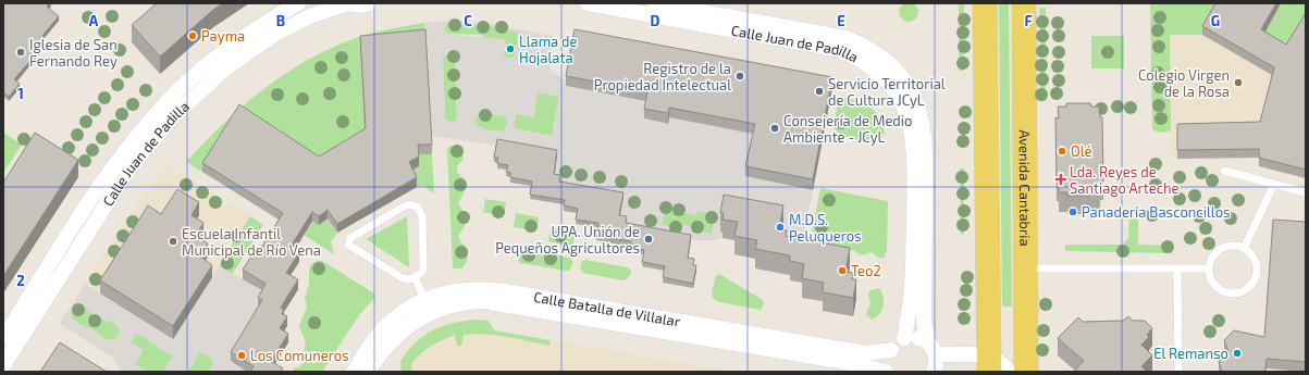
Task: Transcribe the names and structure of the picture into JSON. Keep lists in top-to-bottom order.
{
  "streets": {
    "main road": ["Avenida Cantabria"],
    "street": ["Calle Juan de Padilla", "Calle Batalla de Villalar"]
  },
  "places": {
    "other": [
      "Payma",
      "Llama de Hojalata",
      "Iglesia de San Fernando Rey",
      "Registro de la Propiedad Intelectual",
      "Colegio Virgen de la Rosa",
      "Servicio Territorial de Cultura JCyL",
      "Consejería de Medio Ambiente - JCyL",
      "Olé",
      "Panadería Basconcillos",
      "M.D.S. Peluqueros",
      "UPA. Unión de Pequeños Agricultores",
      "Escuela Infantil Municipal de Río Vena",
      "Teo2",
      "El Remanso",
      "Los Comuneros"
    ],
    "health": ["Lda. Reyes de Santiago Arteche"]
  },
  "grid": {
    "columns": [
      "A",
      "B",
      "C",
      "D",
      "E",
      "F",
      "G"
    ],
    "rows": ["1", "2"]
  }
}
